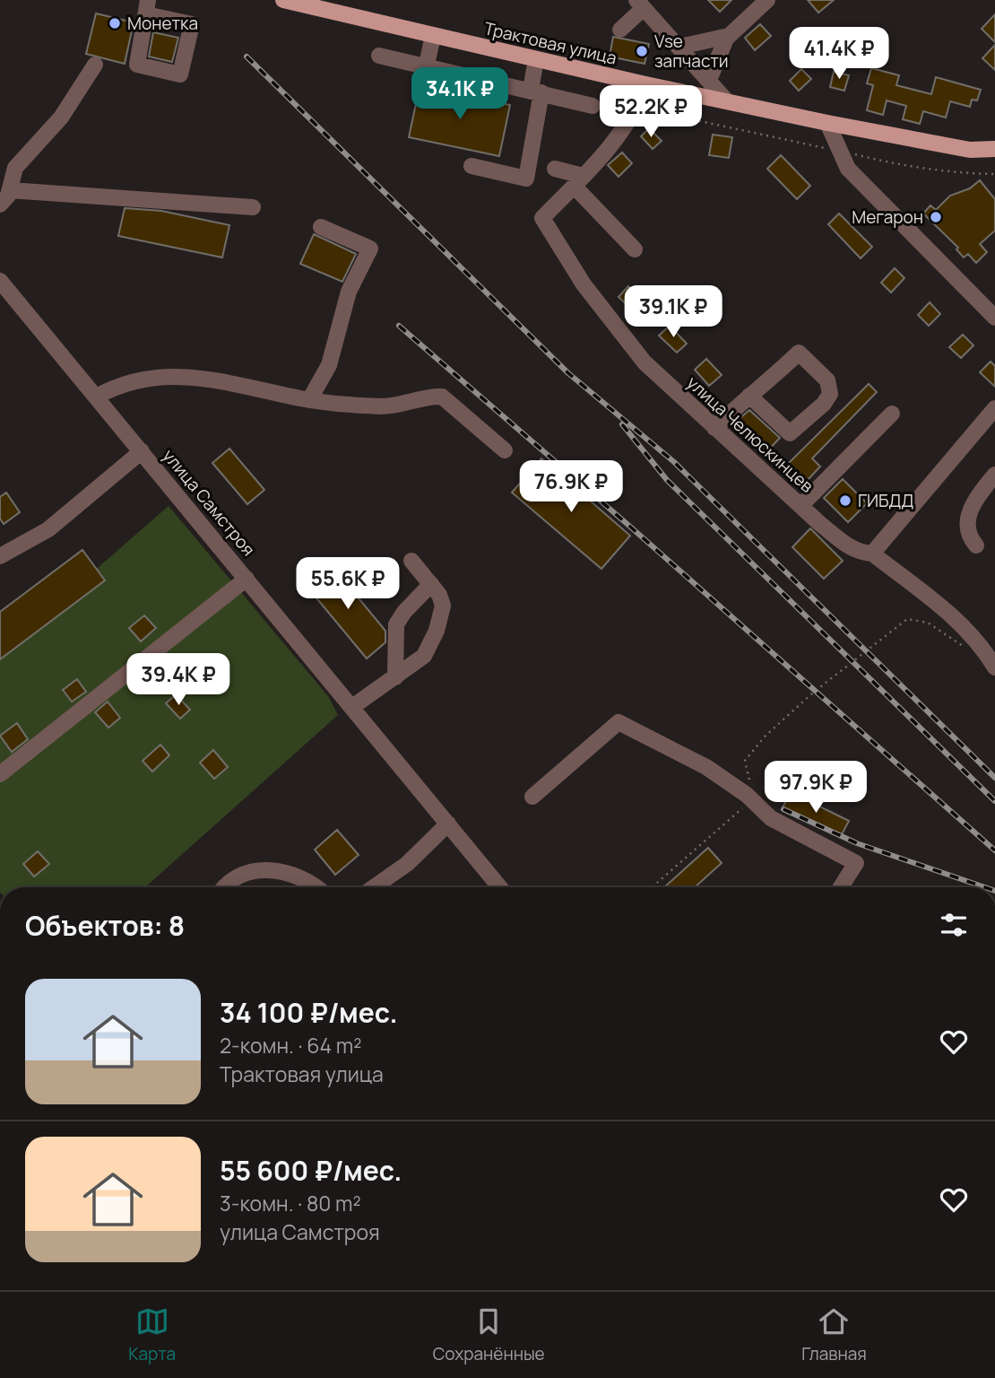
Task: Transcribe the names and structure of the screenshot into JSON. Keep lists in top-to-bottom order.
{
  "streets": {
    "main road": ["Трактовая улица"],
    "street": ["улица Челюскинцев", "улица Самстроя"]
  },
  "places": [
    "Монетка",
    "Vse запчасти",
    "Мегарон",
    "ГИБДД"
  ],
  "page": {
    "price": [
      "41.4K ₽",
      "34.1K ₽",
      "52.2K ₽",
      "39.1K ₽",
      "76.9K ₽",
      "55.6K ₽",
      "39.4K ₽",
      "97.9K ₽"
    ],
    "heading": "Объектов: 8",
    "list": [
      {
        "name": "34 100 ₽/мес.",
        "note": "2-комн. · 64 m² · Трактовая улица"
      },
      {
        "name": "55 600 ₽/мес.",
        "note": "3-комн. · 80 m² · улица Самстроя"
      }
    ],
    "tabs": ["Карта", "Сохранённые", "Главная"]
  }
}
